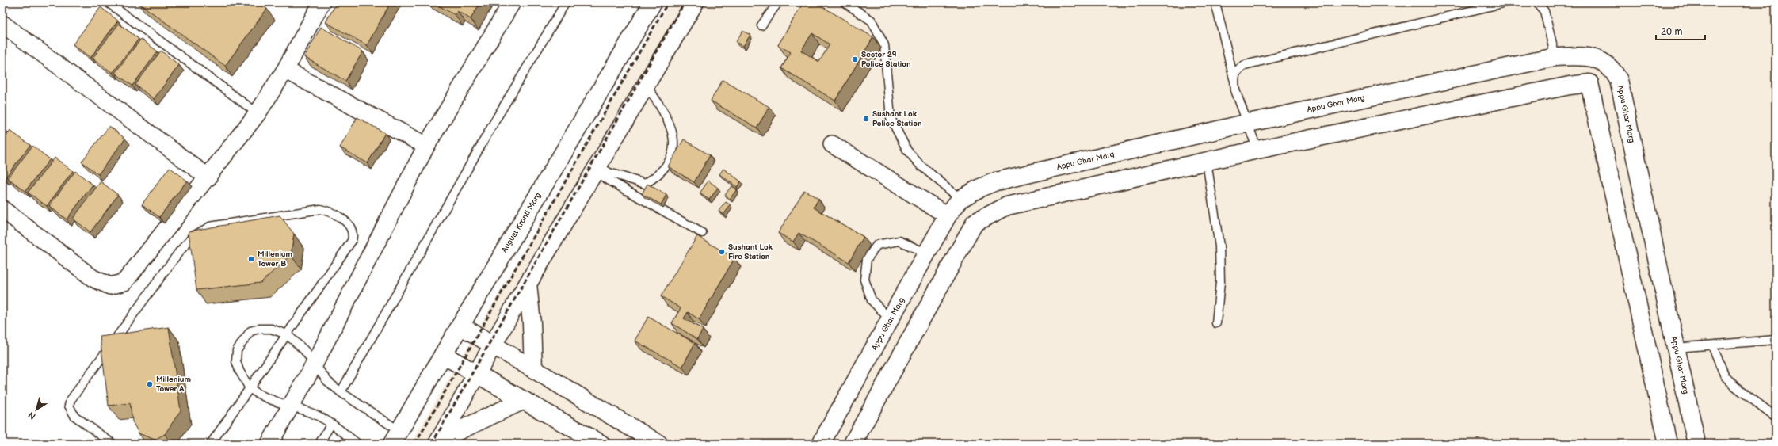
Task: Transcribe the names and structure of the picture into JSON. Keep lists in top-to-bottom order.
{
  "streets": {
    "street": ["Appu Ghar Marg", "August Kranti Marg"]
  },
  "places": [
    "Sector 29 Police Station",
    "Sushant Lok Police Station",
    "Sushant Lok Fire Station",
    "Millenium Tower B",
    "Millenium Tower A"
  ],
  "scale_bar": "20 m",
  "north": "bottom left"
}
